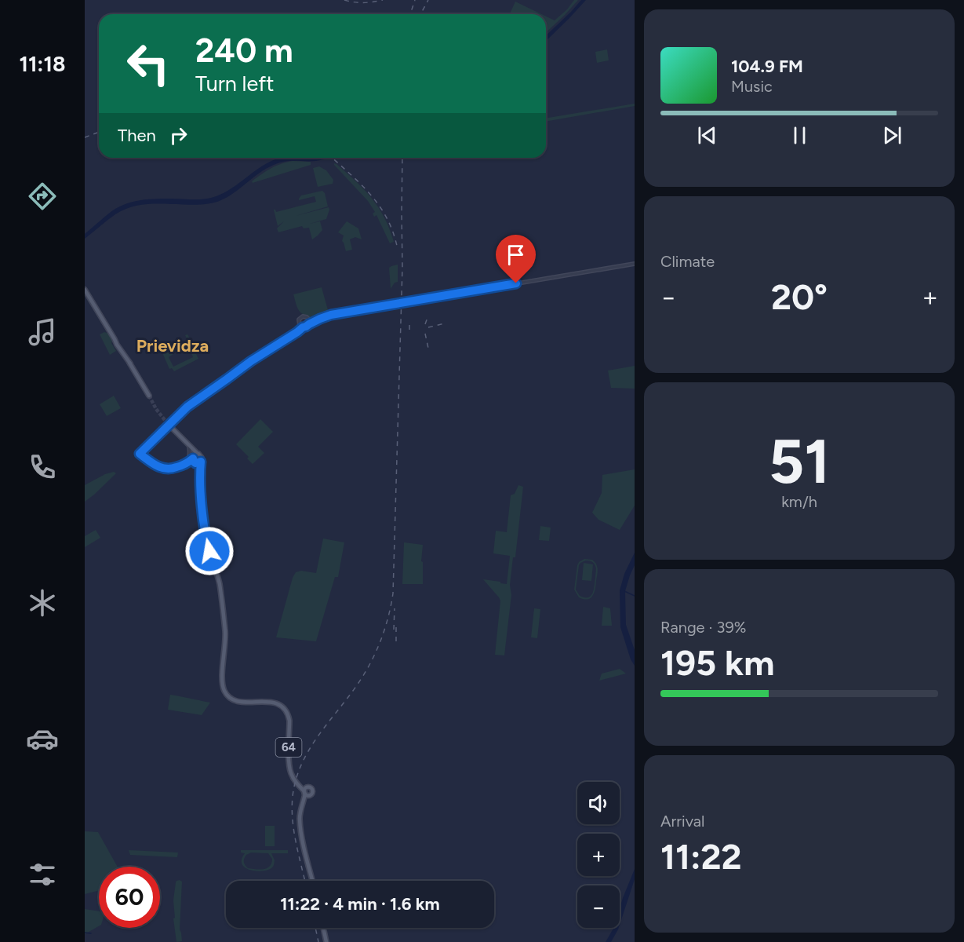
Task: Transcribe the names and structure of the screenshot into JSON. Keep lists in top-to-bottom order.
{
  "streets": {
    "main road": ["64"]
  },
  "districts": ["Prievidza"],
  "page": {
    "tabs": "11:18",
    "turn": ["240 m", "Turn left"],
    "song": ["104.9 FM", "Music"],
    "then": "Then",
    "tile": [
      "Climate",
      ["51", "km/h"],
      ["Range · 39%", "195 km"],
      ["Arrival", "11:22"]
    ],
    "heat": ["−", "20°", "+"],
    "map_buttons": ["+", "−"],
    "limit": "60",
    "trip": "11:22 · 4 min · 1.6 km"
  }
}
